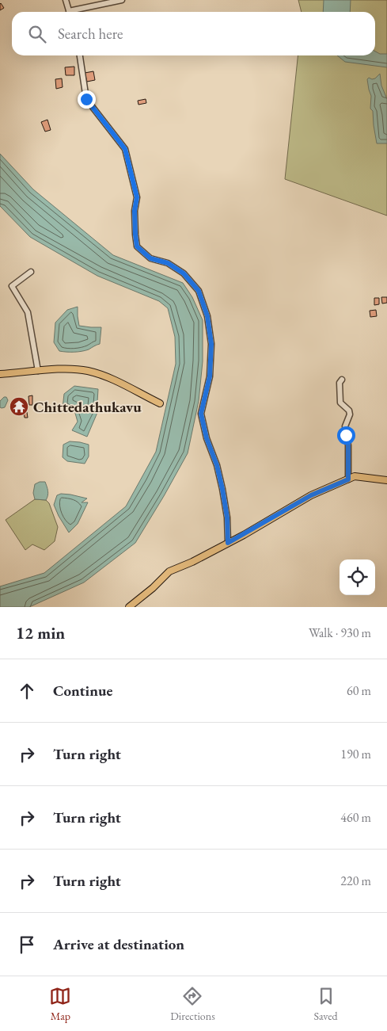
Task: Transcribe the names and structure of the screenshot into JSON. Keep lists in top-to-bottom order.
{
  "places": {
    "temple": ["Chittedathukavu"]
  },
  "page": {
    "search": "Search here",
    "heading": ["12 min", "Walk · 930 m"],
    "list": [
      ["Continue", "60 m"],
      ["Turn right", "190 m"],
      ["Turn right", "460 m"],
      ["Turn right", "220 m"],
      "Arrive at destination"
    ],
    "nav": ["Map", "Directions", "Saved"]
  }
}
